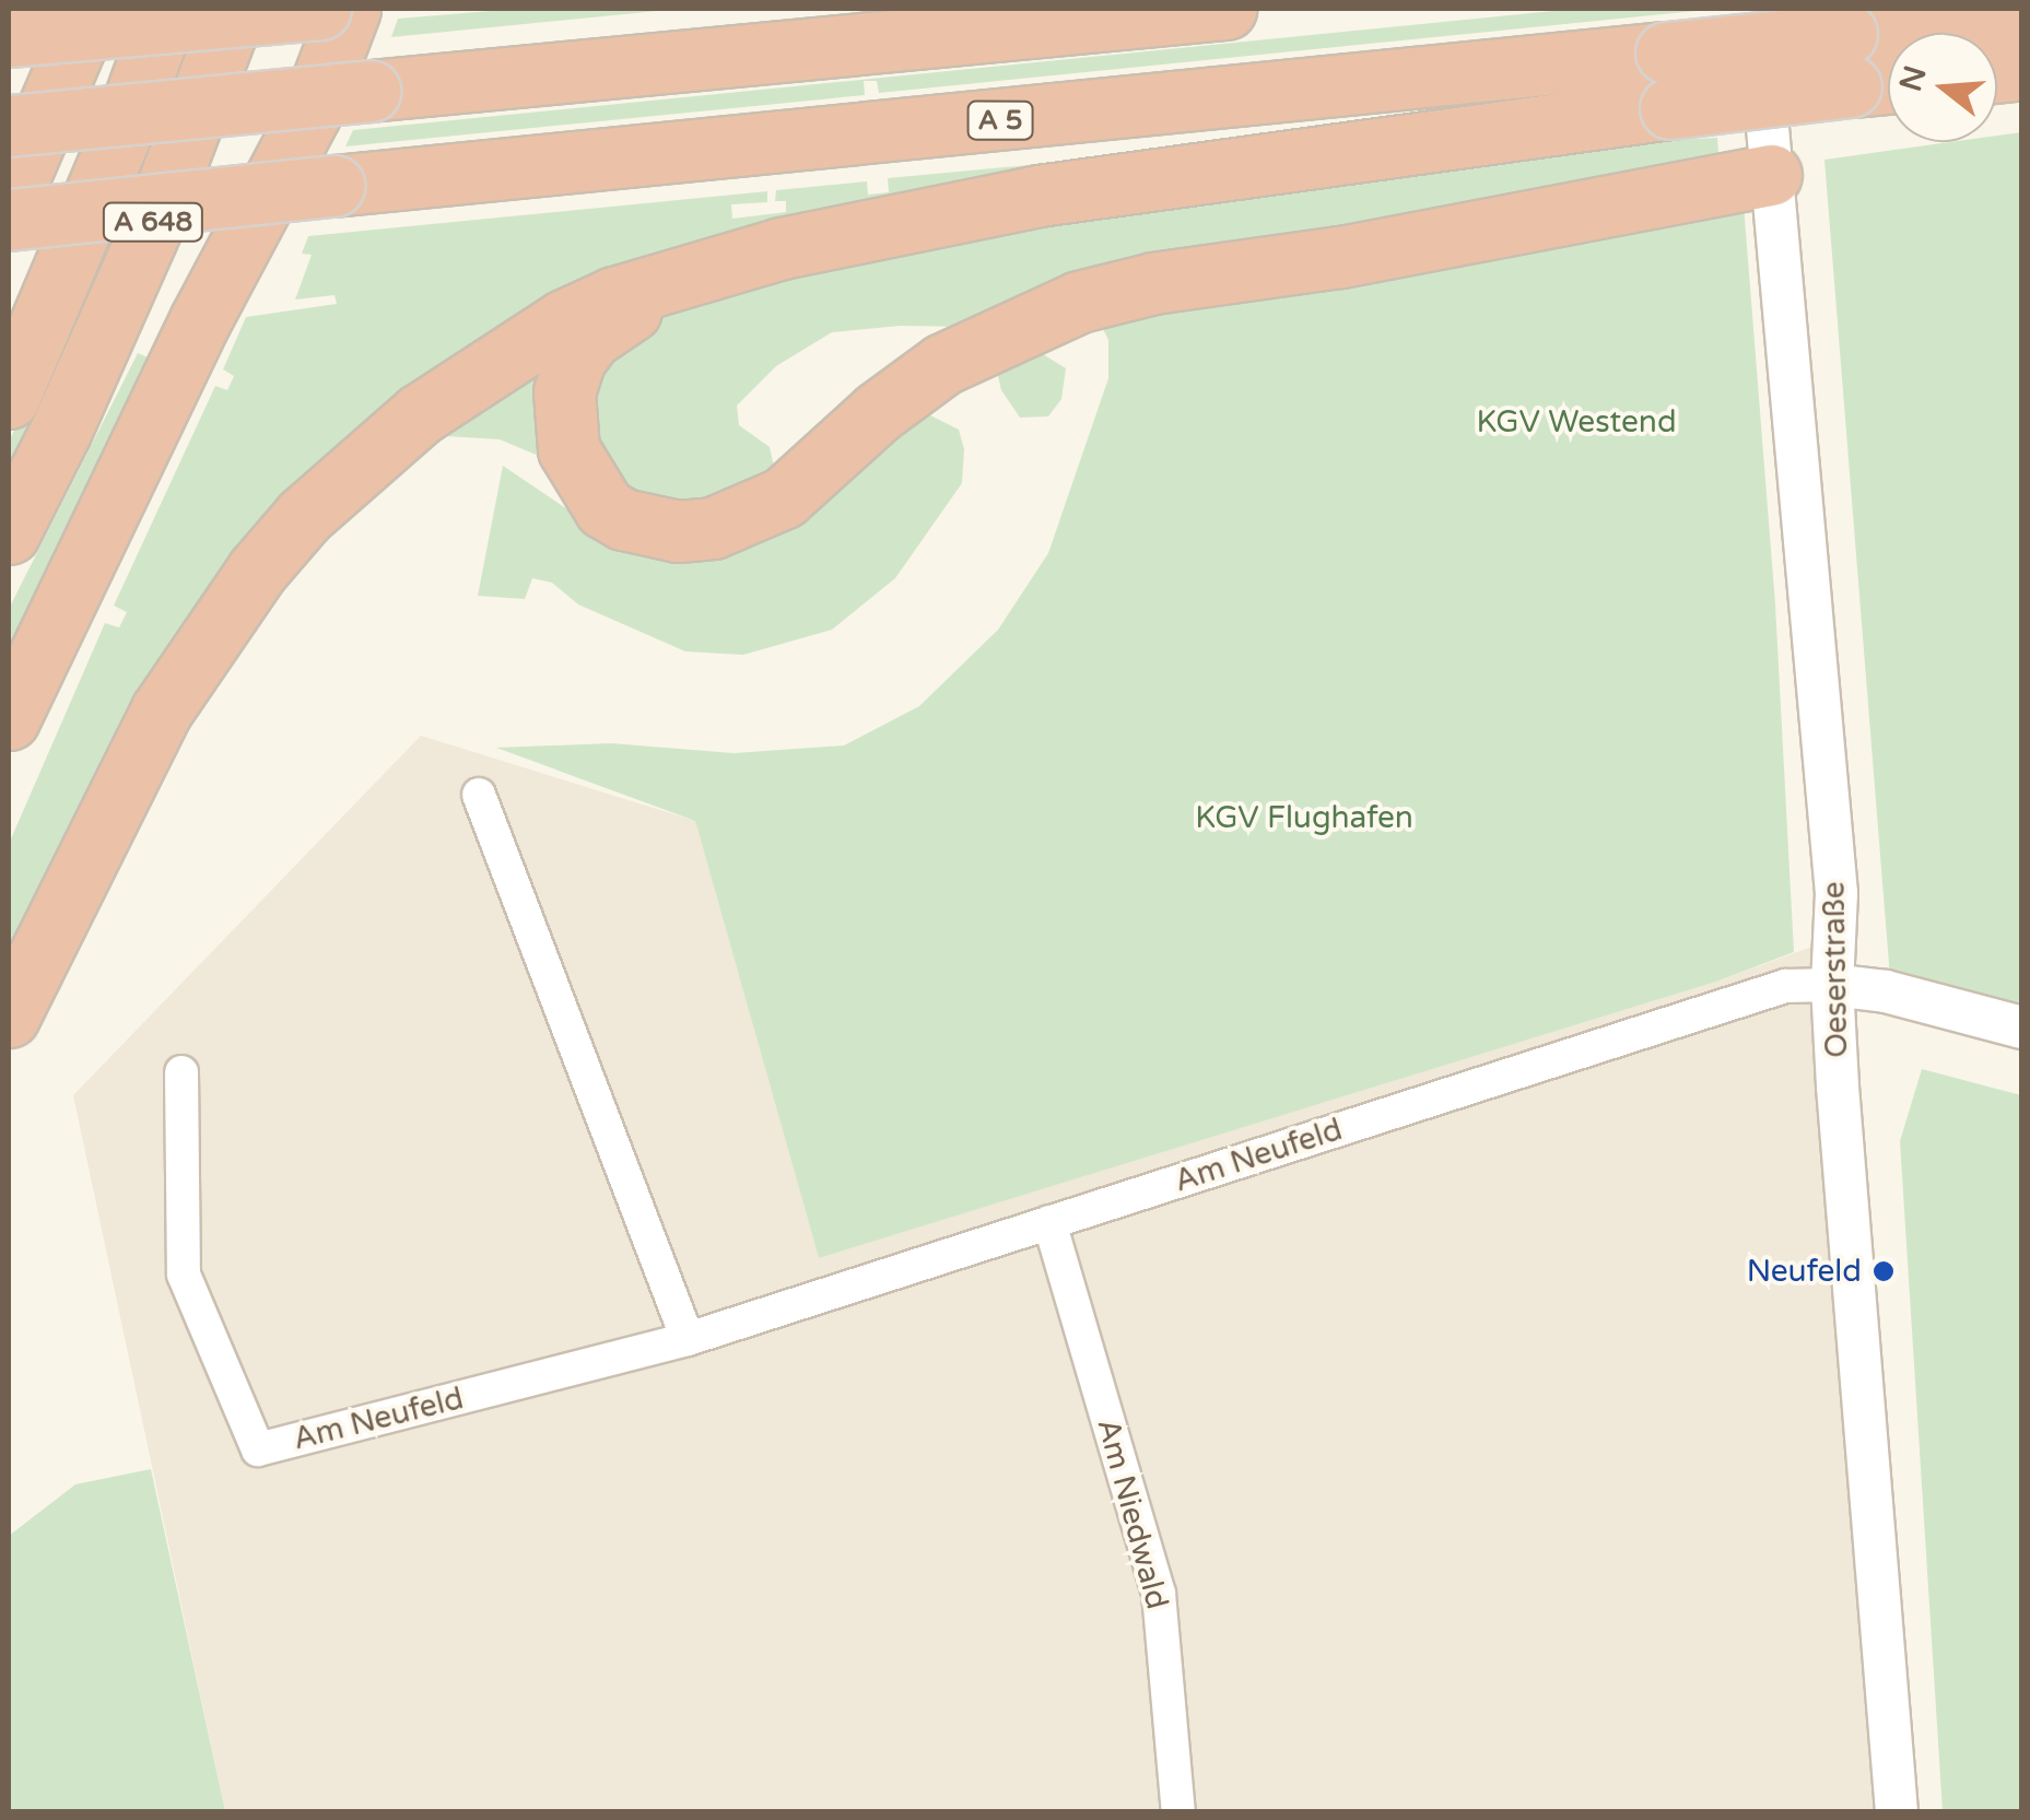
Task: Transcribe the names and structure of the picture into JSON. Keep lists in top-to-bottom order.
{
  "streets": {
    "highway": ["A 5", "A 648"],
    "street": ["Oeserstraße", "Am Neufeld", "Am Niedwald"]
  },
  "crossings": [
    ["Oeserstraße", "Am Neufeld"],
    ["Am Neufeld", "Am Niedwald"]
  ],
  "parks": ["KGV Westend", "KGV Flughafen"],
  "places": ["Neufeld"],
  "north": "left"
}
